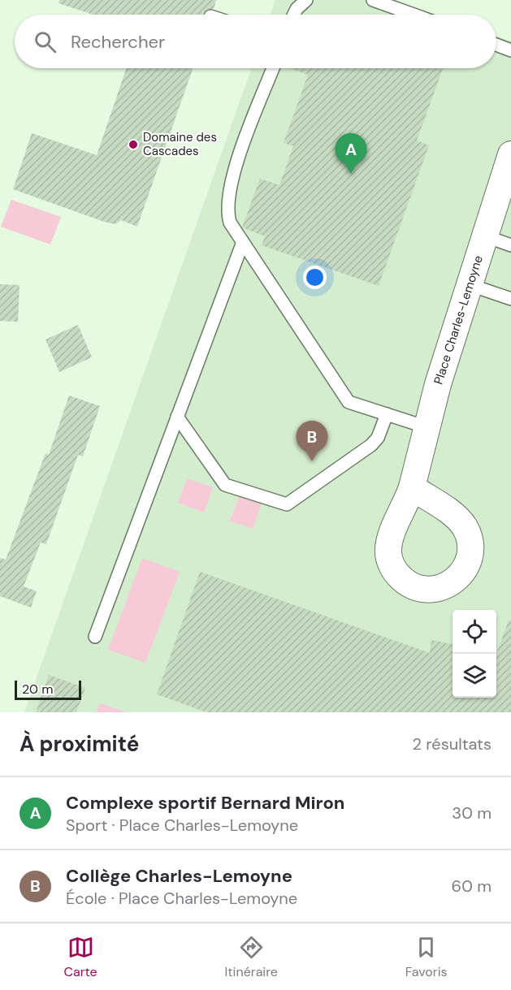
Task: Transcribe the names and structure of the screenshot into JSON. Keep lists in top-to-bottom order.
{
  "streets": {
    "street": ["Place Charles-Lemoyne"]
  },
  "places": ["Domaine des Cascades"],
  "scale_bar": "20 m",
  "page": {
    "search": "Rechercher",
    "pins": ["A", "B"],
    "scale": "20 m",
    "heading": ["À proximité", "2 résultats"],
    "list": [
      {
        "mark": "A",
        "name": "Complexe sportif Bernard Miron",
        "note": "Sport · Place Charles-Lemoyne",
        "value": "30 m"
      },
      {
        "mark": "B",
        "name": "Collège Charles-Lemoyne",
        "note": "École · Place Charles-Lemoyne",
        "value": "60 m"
      }
    ],
    "nav": ["Carte", "Itinéraire", "Favoris"]
  }
}
